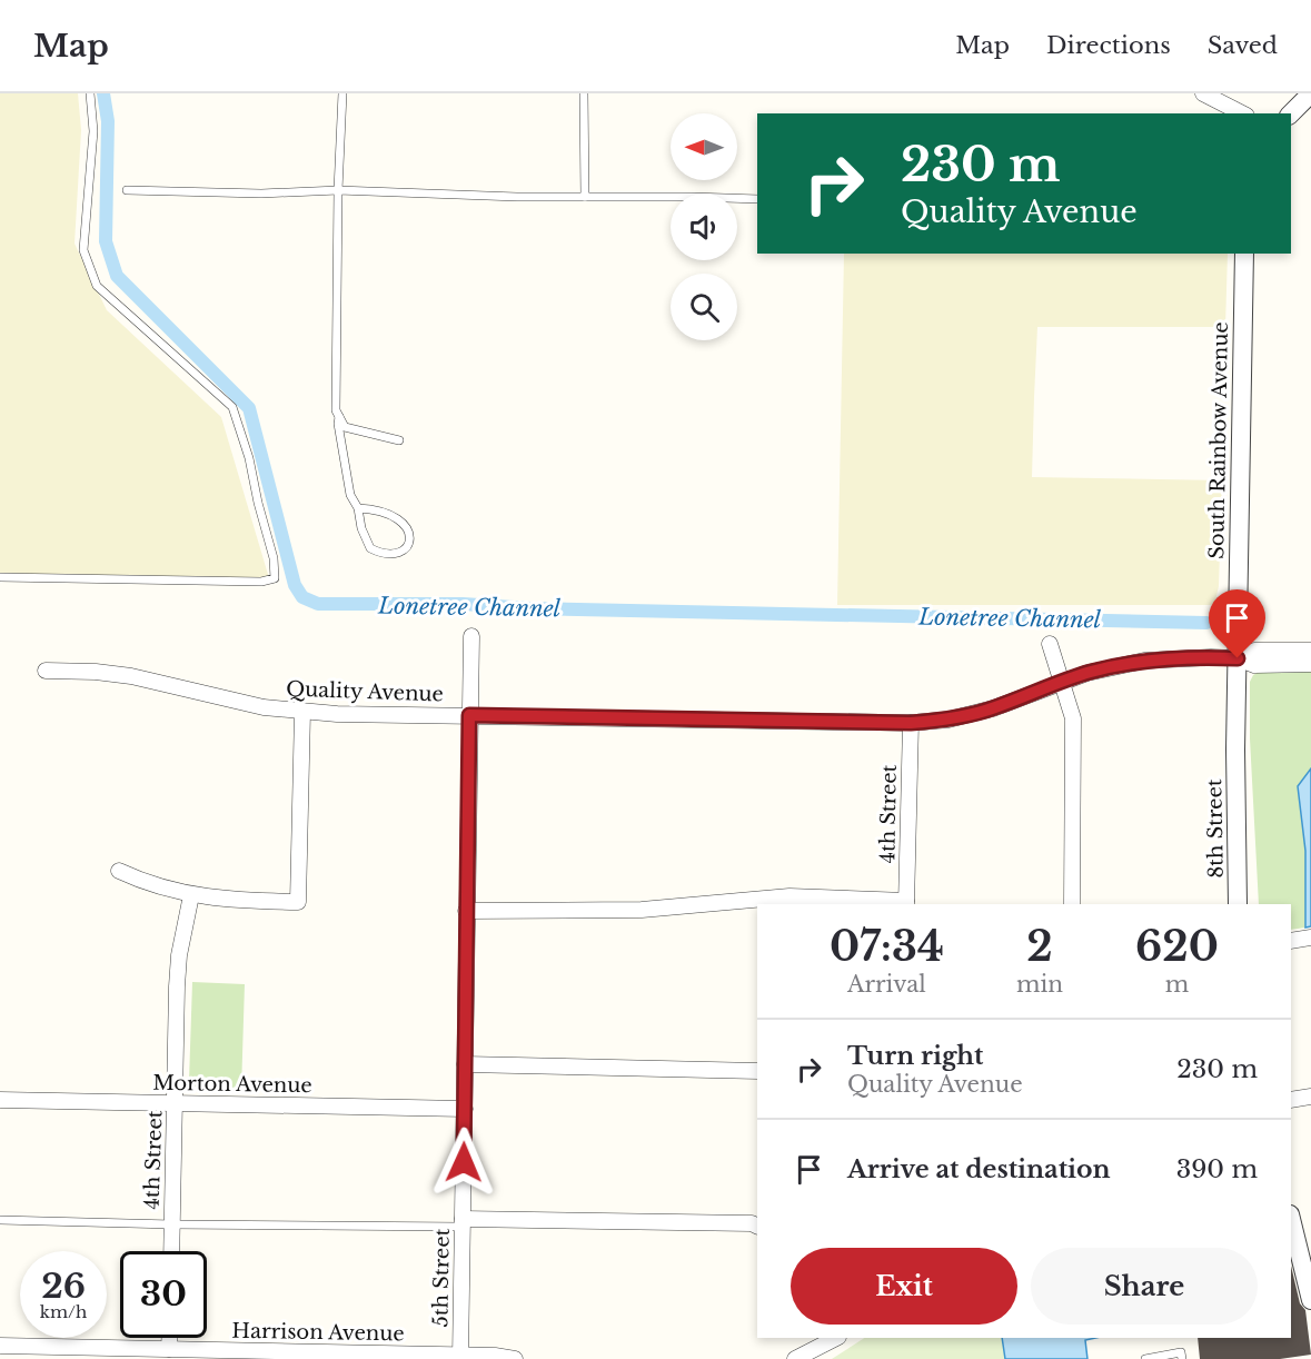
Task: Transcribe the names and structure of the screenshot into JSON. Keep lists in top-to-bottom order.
{
  "streets": {
    "street": [
      "South Rainbow Avenue",
      "Quality Avenue",
      "4th Street",
      "8th Street",
      "Morton Avenue",
      "5th Street",
      "Harrison Avenue"
    ]
  },
  "crossings": [
    ["South Rainbow Avenue", "Quality Avenue"],
    ["South Rainbow Avenue", "8th Street"],
    ["Quality Avenue", "4th Street"],
    ["Quality Avenue", "5th Street"],
    ["4th Street", "Morton Avenue"],
    ["Morton Avenue", "5th Street"],
    ["5th Street", "Harrison Avenue"]
  ],
  "water": ["Lonetree Channel"],
  "north": "left",
  "page": {
    "header": "Map",
    "nav": ["Map", "Directions", "Saved"],
    "turn": ["230 m", "Quality Avenue"],
    "eta": [
      "07:34",
      "Arrival",
      "2",
      "min",
      "620",
      "m"
    ],
    "list": [
      {
        "name": "Turn right",
        "note": "Quality Avenue",
        "value": "230 m"
      },
      {
        "name": "Arrive at destination",
        "value": "390 m"
      }
    ],
    "buttons": ["Exit", "Share"],
    "speed": "26 km/h",
    "limit": "30"
  }
}
